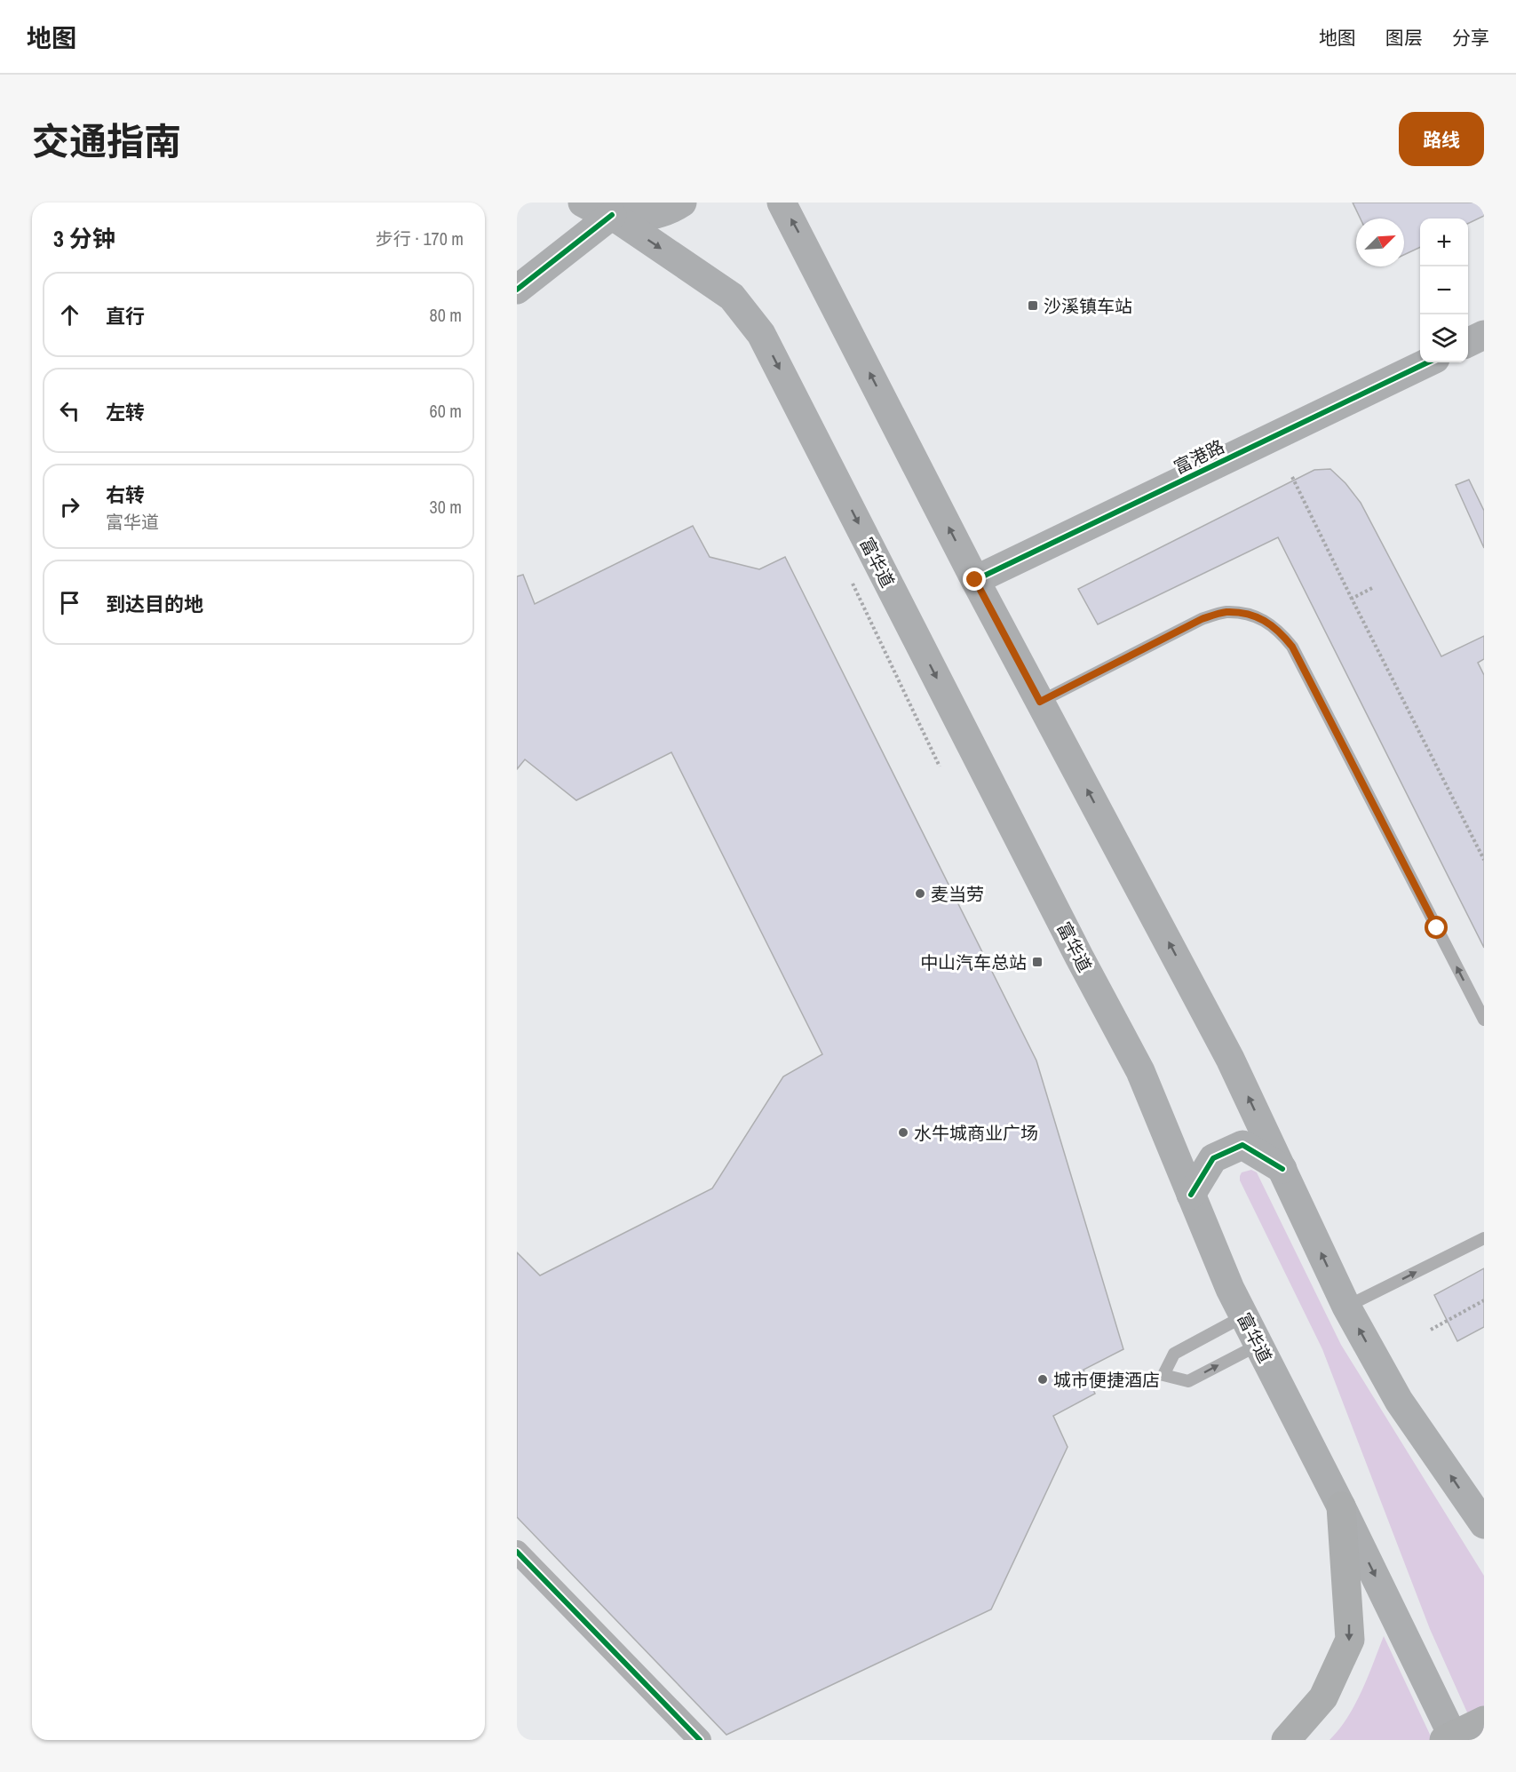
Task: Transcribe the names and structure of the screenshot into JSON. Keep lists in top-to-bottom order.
{
  "streets": {
    "main road": ["富港路", "富华道"]
  },
  "places": {
    "transit": ["沙溪镇车站", "中山汽车总站"],
    "other": ["麦当劳", "水牛城商业广场", "城市便捷酒店"]
  },
  "north": "top right",
  "page": {
    "header": "地图",
    "nav": ["地图", "图层", "分享"],
    "title": "交通指南",
    "buttons": "路线",
    "heading": ["3 分钟", "步行 · 170 m"],
    "map_buttons": ["+", "−"],
    "list": [
      ["直行", "80 m"],
      ["左转", "60 m"],
      ["右转", "富华道", "30 m"],
      "到达目的地"
    ]
  }
}
